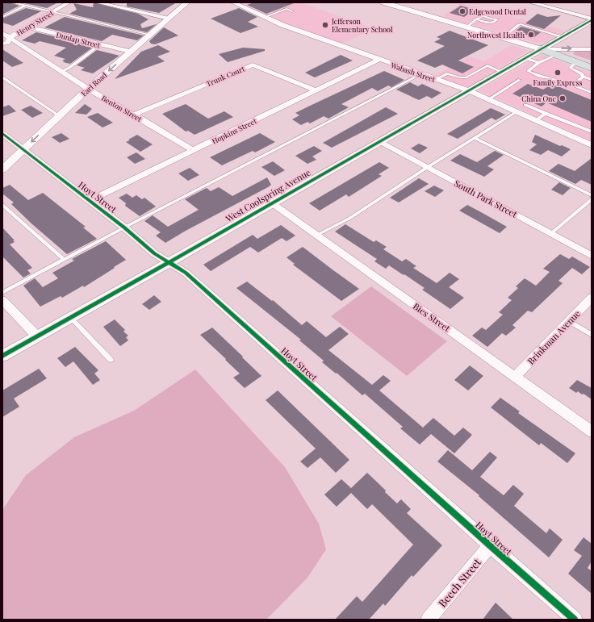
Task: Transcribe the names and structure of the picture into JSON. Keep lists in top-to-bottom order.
{
  "streets": {
    "street": [
      "Henry Street",
      "Dunlap Street",
      "Wabash Street",
      "Trunk Court",
      "Earl Road",
      "Benton Street",
      "Hopkins Street",
      "West Coolspring Avenue",
      "Hoyt Street",
      "South Park Street",
      "Bies Street",
      "Brinkman Avenue",
      "Beech Street"
    ]
  },
  "crossings": [
    ["Henry Street", "Dunlap Street"],
    ["Henry Street", "Benton Street"],
    ["Dunlap Street", "Earl Road"],
    ["Wabash Street", "Hopkins Street"],
    ["Wabash Street", "West Coolspring Avenue"],
    ["Trunk Court", "Benton Street"],
    ["Trunk Court", "Hopkins Street"],
    ["Earl Road", "Benton Street"],
    ["Earl Road", "Hoyt Street"],
    ["Benton Street", "Hopkins Street"],
    ["Hopkins Street", "Hoyt Street"],
    ["West Coolspring Avenue", "Hoyt Street"],
    ["West Coolspring Avenue", "South Park Street"],
    ["West Coolspring Avenue", "Bies Street"],
    ["Hoyt Street", "Beech Street"],
    ["Bies Street", "Brinkman Avenue"]
  ],
  "one_way": ["Earl Road"],
  "places": [
    "Edgewood Dental",
    "Jefferson Elementary School",
    "Northwest Health",
    "Family Express",
    "China One"
  ]
}
